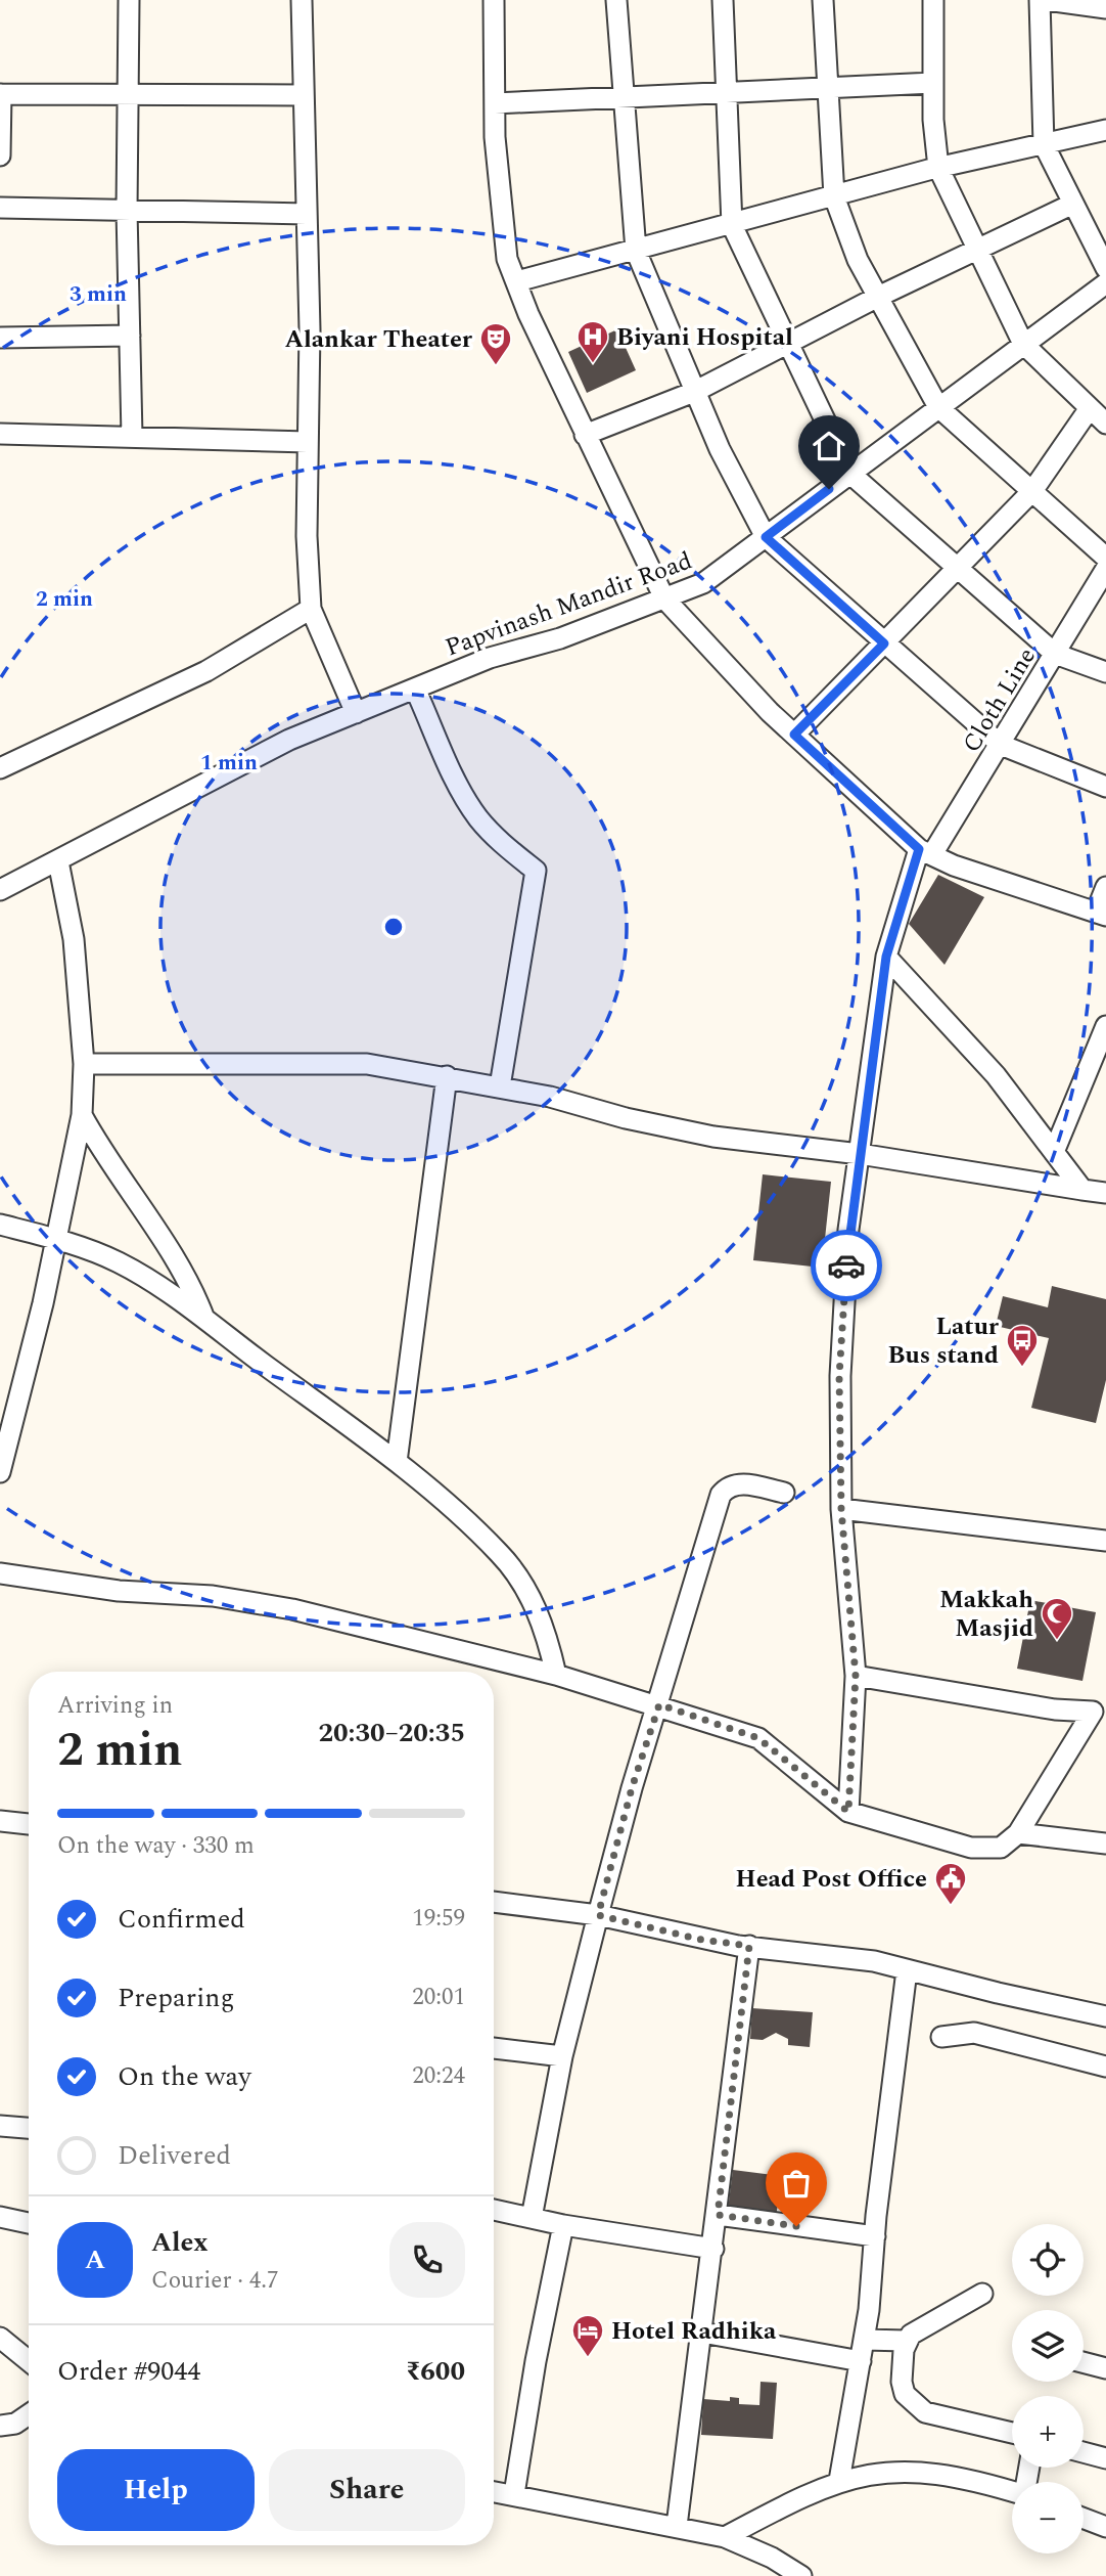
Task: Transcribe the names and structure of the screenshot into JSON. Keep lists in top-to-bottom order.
{
  "streets": {
    "street": ["Papvinash Mandir Road", "Cloth Line"]
  },
  "places": {
    "hospital": ["Biyani Hospital"],
    "theatre": ["Alankar Theater"],
    "bus stop": ["Latur Bus stand"],
    "mosque": ["Makkah Masjid"],
    "public building": ["Head Post Office"],
    "hotel": ["Hotel Radhika"]
  },
  "page": {
    "heading": ["2 min", "Arriving in", "20:30–20:35"],
    "panel": [
      "Alex",
      "Courier · 4.7",
      "Order #9044",
      "₹600"
    ],
    "bar": "On the way · 330 m",
    "list": [
      ["Confirmed", "19:59"],
      ["Preparing", "20:01"],
      ["On the way", "20:24"],
      "Delivered"
    ],
    "round": "A",
    "map_buttons": ["+", "−"],
    "buttons": ["Help", "Share"]
  },
  "rings": ["3 min", "2 min", "1 min"]
}
